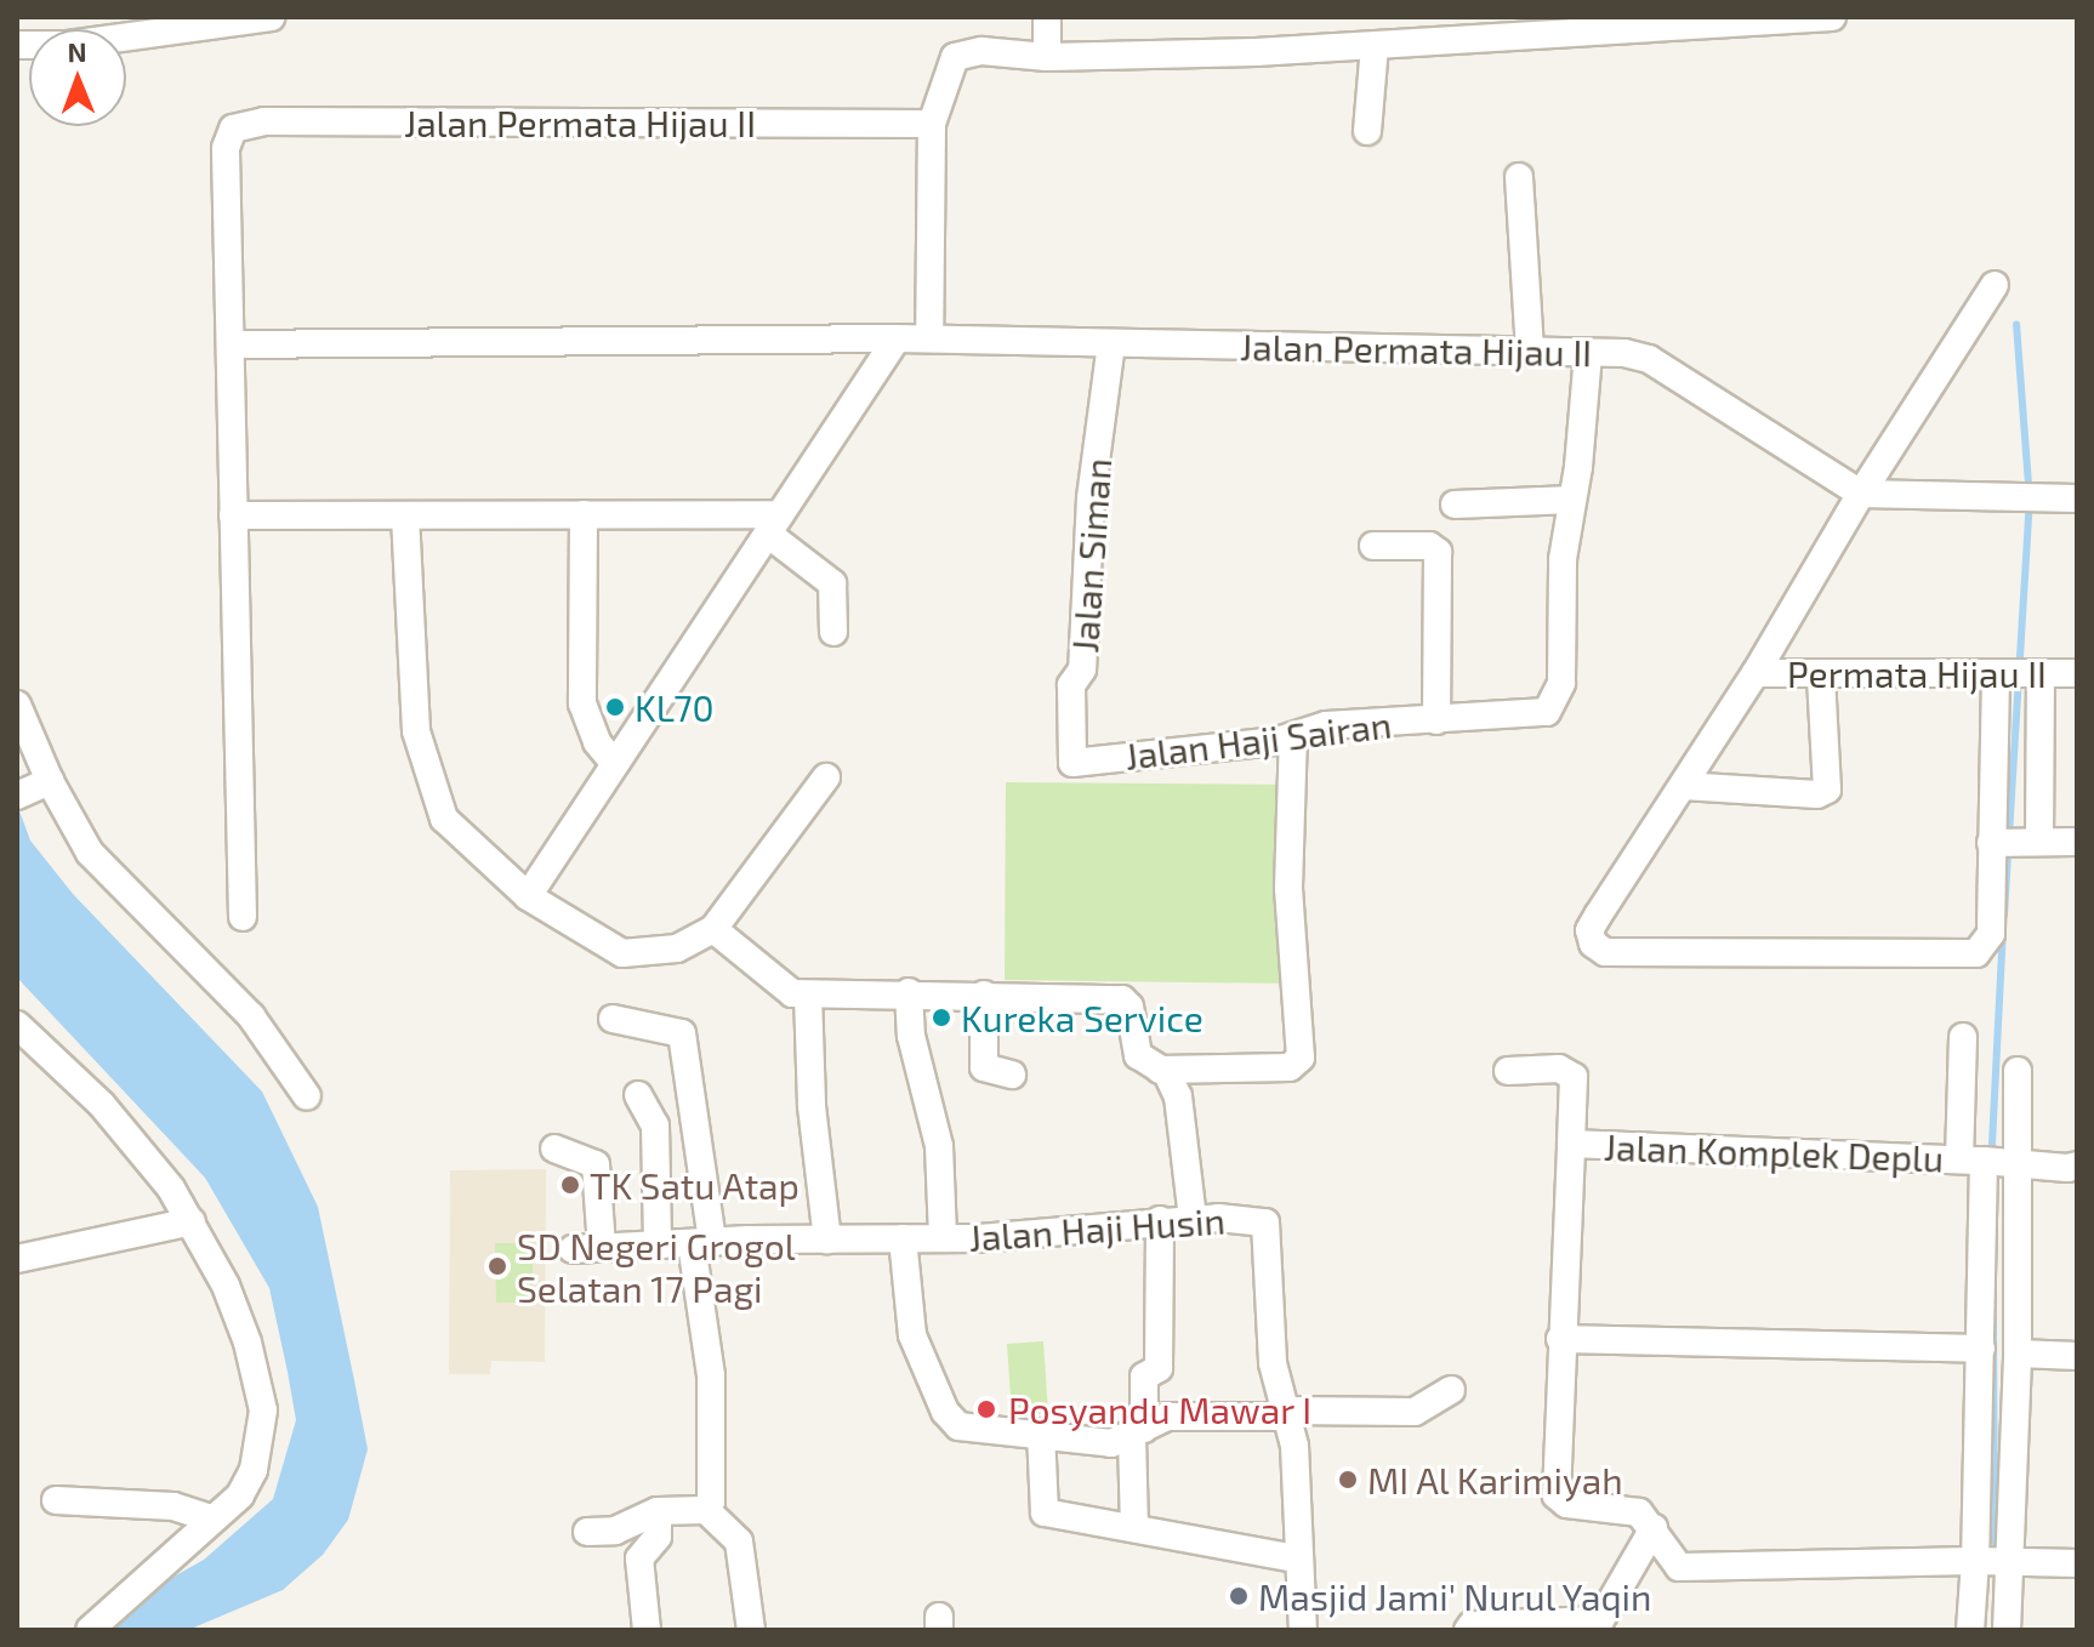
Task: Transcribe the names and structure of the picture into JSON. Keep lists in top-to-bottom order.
{
  "streets": {
    "street": [
      "Jalan Permata Hijau II",
      "Jalan Siman",
      "Permata Hijau II",
      "Jalan Haji Sairan",
      "Jalan Komplek Deplu",
      "Jalan Haji Husin"
    ]
  },
  "crossings": [
    ["Jalan Permata Hijau II", "Jalan Siman"],
    ["Jalan Permata Hijau II", "Jalan Haji Sairan"],
    ["Jalan Siman", "Jalan Haji Sairan"]
  ],
  "places": [
    "KL70",
    "Kureka Service",
    "TK Satu Atap",
    "SD Negeri Grogol Selatan 17 Pagi",
    "Posyandu Mawar I",
    "MI Al Karimiyah",
    "Masjid Jami' Nurul Yaqin"
  ],
  "north": "top"
}
